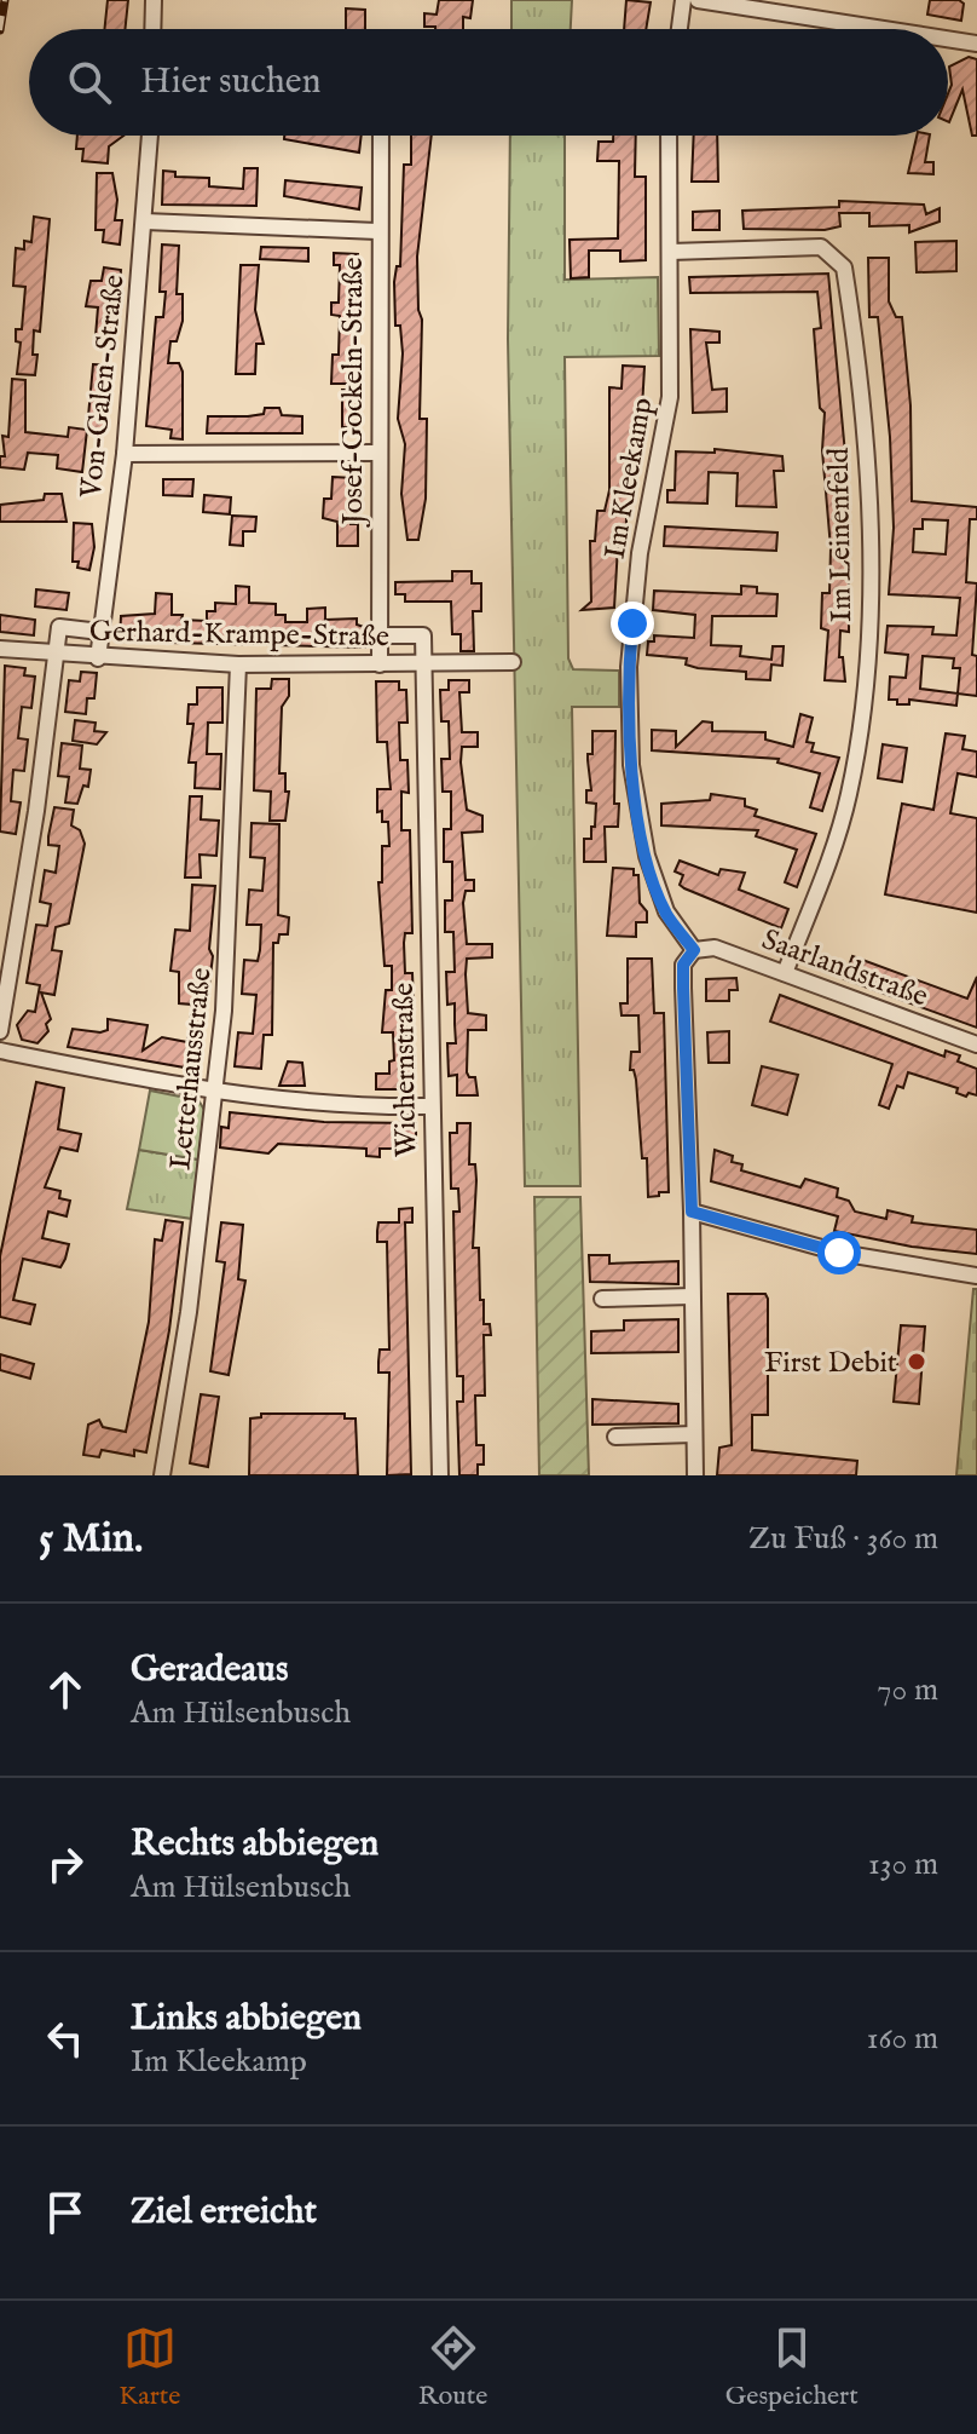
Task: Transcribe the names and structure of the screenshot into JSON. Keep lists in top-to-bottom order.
{
  "streets": {
    "street": [
      "Von-Galen-Straße",
      "Josef-Gockeln-Straße",
      "Im Kleekamp",
      "Im Leinenfeld",
      "Gerhard-Krampe-Straße",
      "Saarlandstraße",
      "Letterhausstraße",
      "Wichernstraße"
    ]
  },
  "crossings": [
    ["Von-Galen-Straße", "Gerhard-Krampe-Straße"],
    ["Josef-Gockeln-Straße", "Gerhard-Krampe-Straße"],
    ["Im Kleekamp", "Im Leinenfeld"],
    ["Im Kleekamp", "Saarlandstraße"],
    ["Im Leinenfeld", "Saarlandstraße"],
    ["Gerhard-Krampe-Straße", "Letterhausstraße"],
    ["Gerhard-Krampe-Straße", "Wichernstraße"]
  ],
  "places": ["First Debit"],
  "page": {
    "search": "Hier suchen",
    "heading": ["5 Min.", "Zu Fuß · 360 m"],
    "list": [
      ["Geradeaus", "Am Hülsenbusch", "70 m"],
      ["Rechts abbiegen", "Am Hülsenbusch", "130 m"],
      ["Links abbiegen", "Im Kleekamp", "160 m"],
      "Ziel erreicht"
    ],
    "nav": ["Karte", "Route", "Gespeichert"]
  }
}
